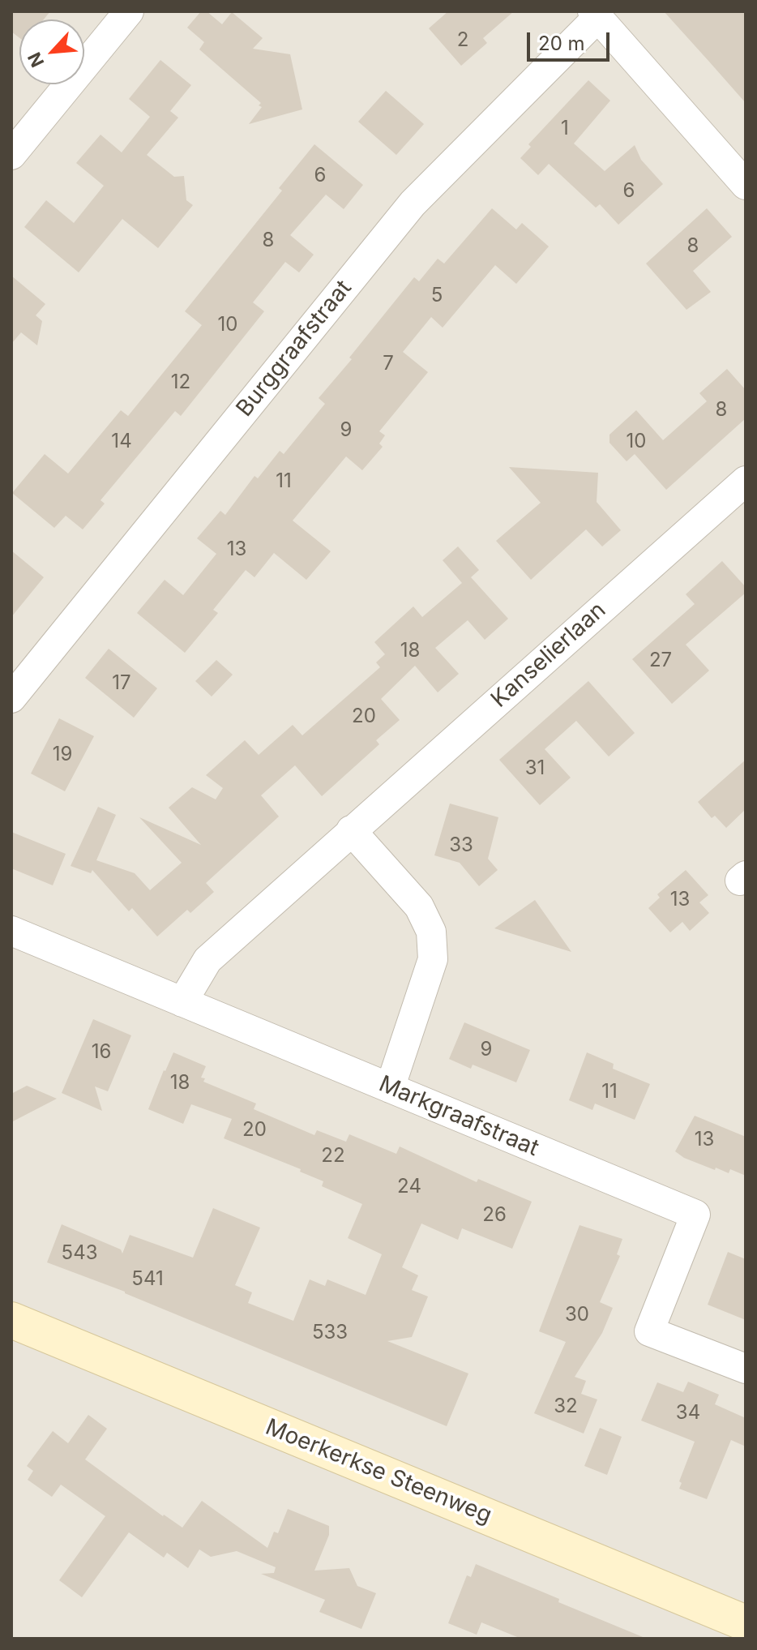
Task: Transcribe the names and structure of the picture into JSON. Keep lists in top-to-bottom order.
{
  "streets": {
    "street": [
      "Burggraafstraat",
      "Kanselierlaan",
      "Markgraafstraat",
      "Moerkerkse Steenweg"
    ]
  },
  "crossings": [
    ["Kanselierlaan", "Markgraafstraat"]
  ],
  "house_numbers": [
    "2",
    "1",
    "6",
    "6",
    "8",
    "8",
    "5",
    "10",
    "7",
    "12",
    "8",
    "9",
    "14",
    "10",
    "11",
    "13",
    "18",
    "27",
    "17",
    "20",
    "19",
    "31",
    "33",
    "13",
    "9",
    "16",
    "18",
    "11",
    "20",
    "13",
    "22",
    "24",
    "26",
    "543",
    "541",
    "30",
    "533",
    "32",
    "34"
  ],
  "scale_bar": "20 m",
  "north": "bottom left"
}
